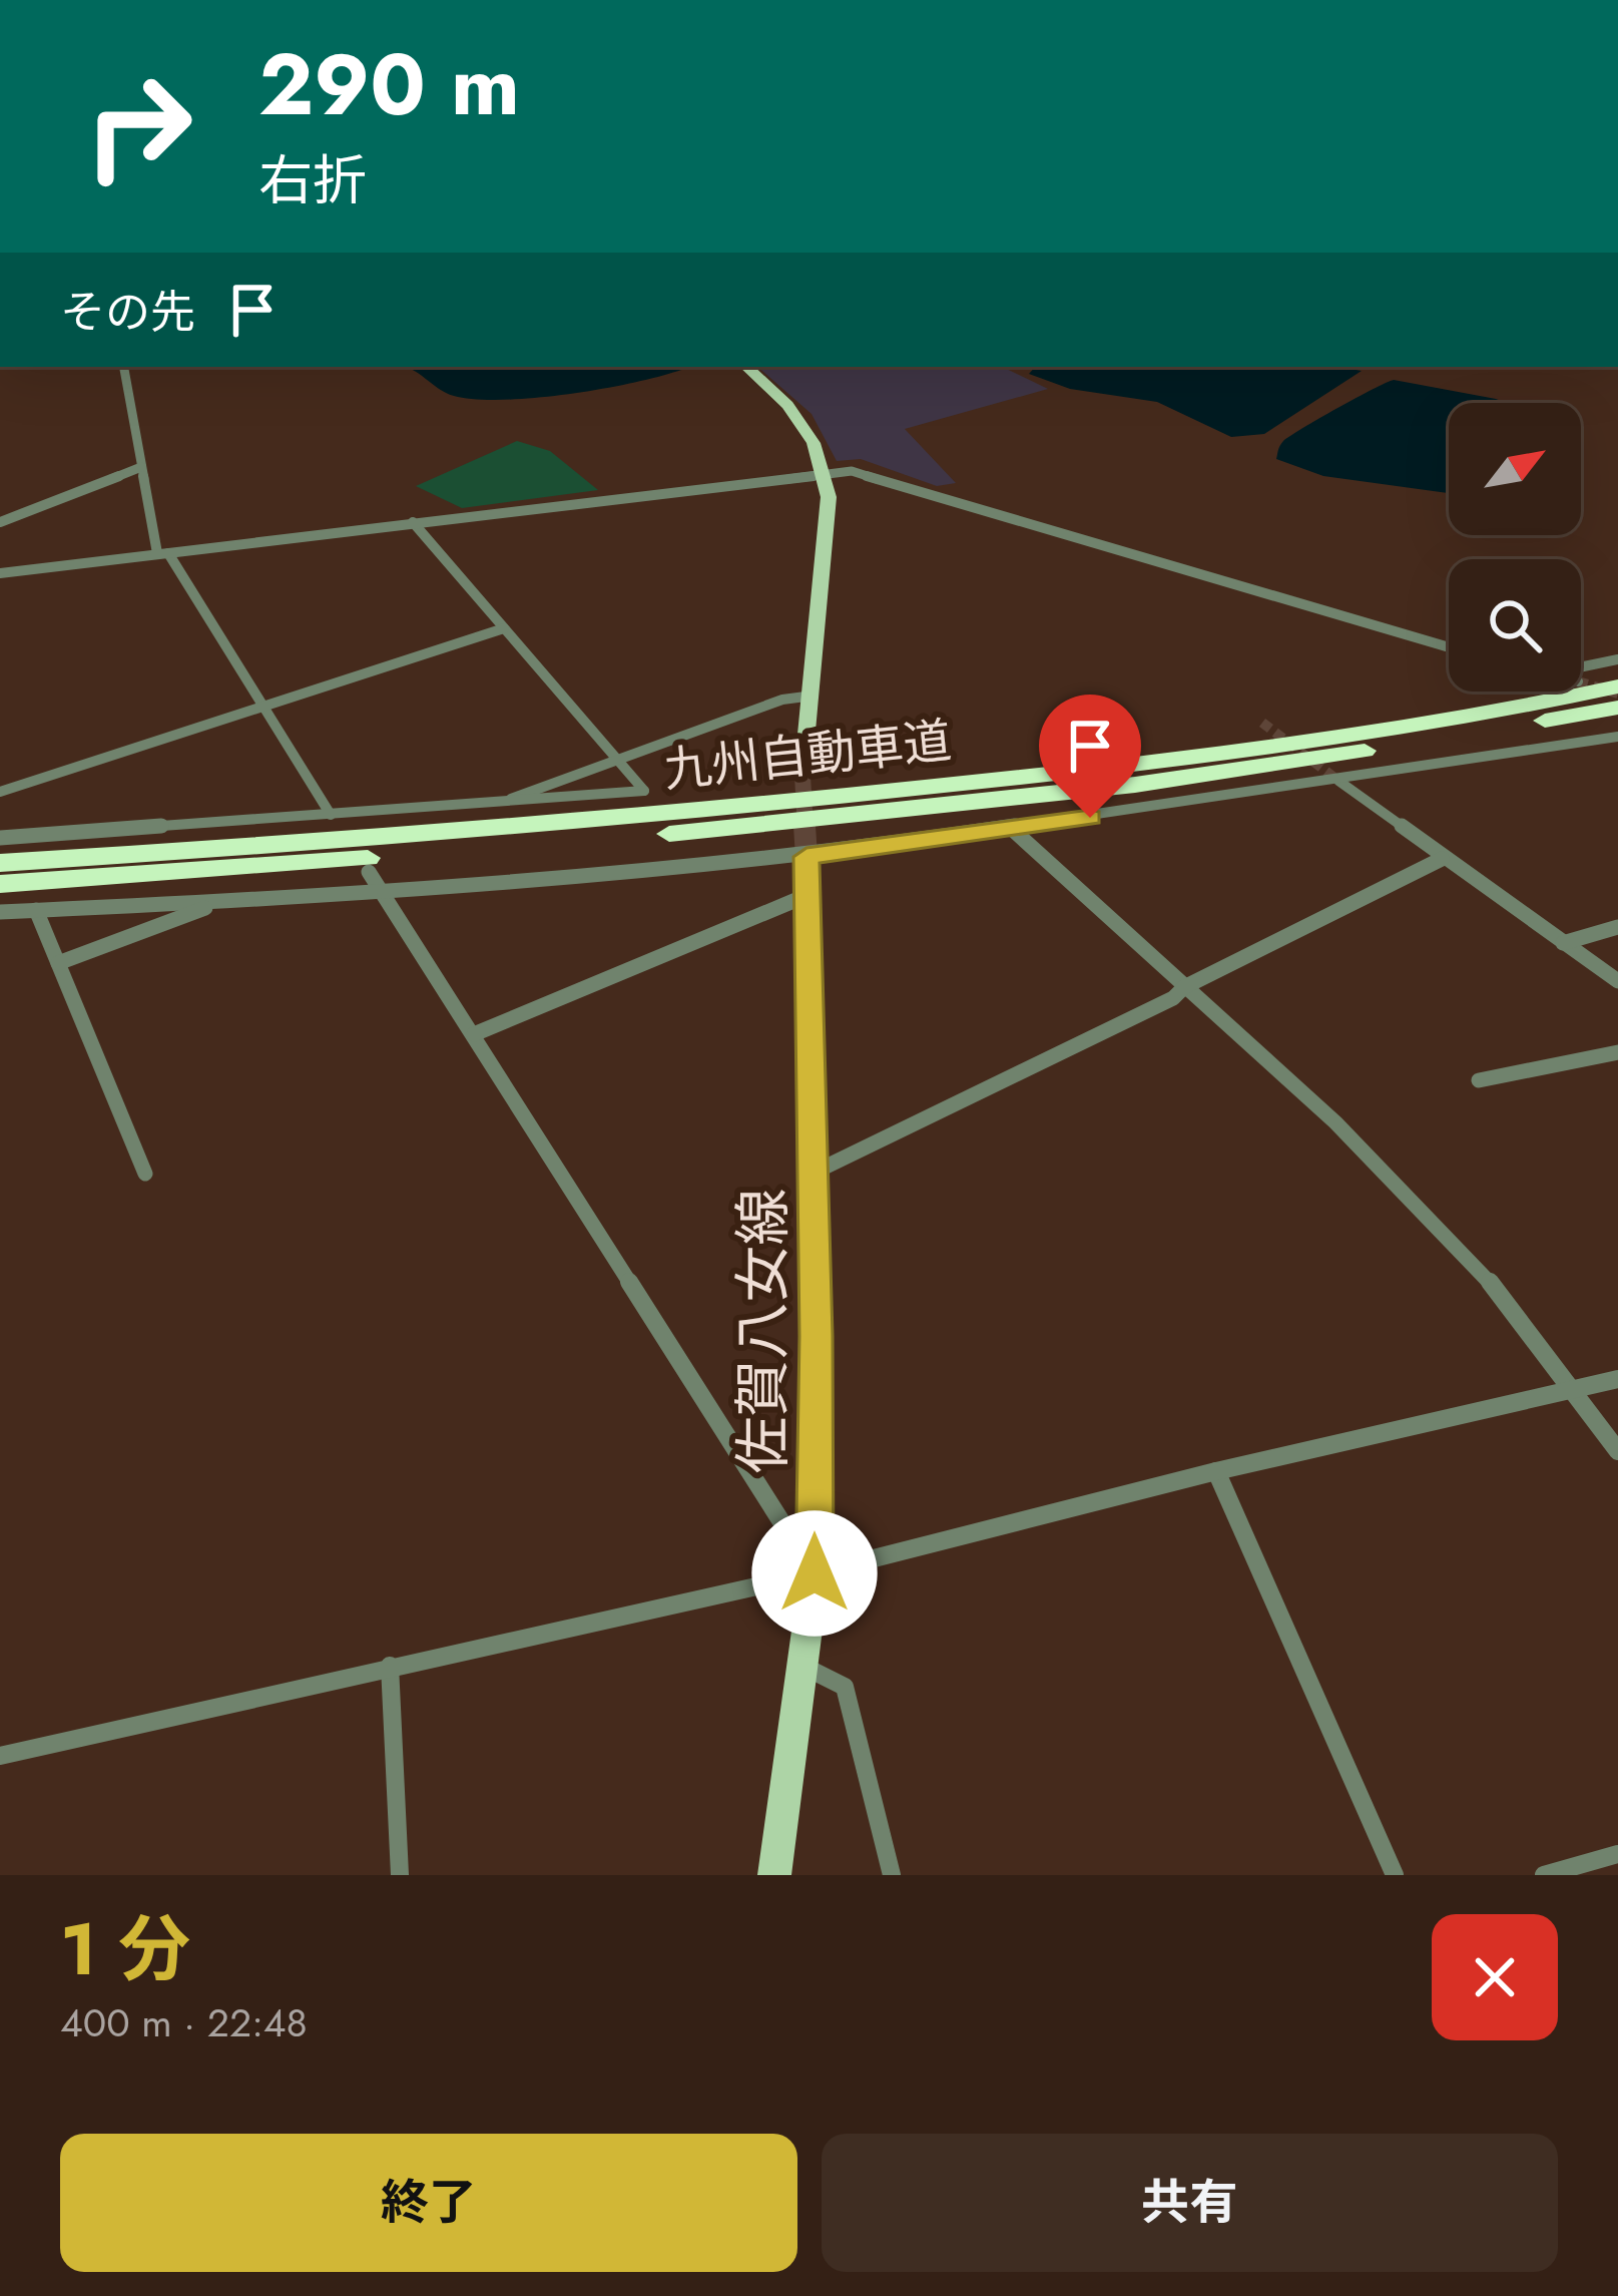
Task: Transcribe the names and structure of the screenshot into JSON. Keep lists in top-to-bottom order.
{
  "streets": {
    "highway": ["九州自動車道"],
    "main road": ["佐賀八女線"]
  },
  "north": "top right",
  "page": {
    "turn": ["290 m", "右折"],
    "then": "その先",
    "heading": ["1 分", "400 m · 22:48"],
    "buttons": ["終了", "共有"]
  }
}
